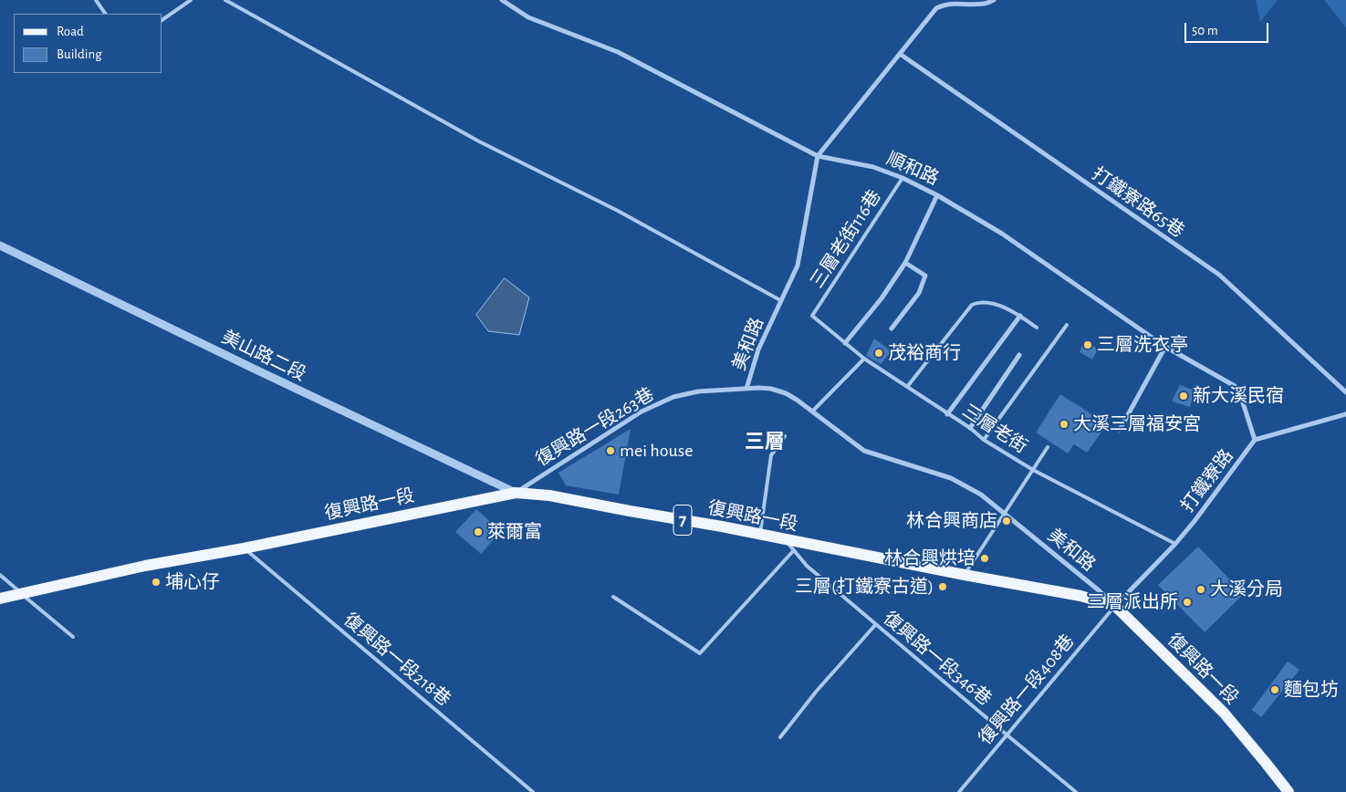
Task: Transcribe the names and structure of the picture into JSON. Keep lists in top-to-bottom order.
{
  "streets": {
    "main road": ["復興路一段", "7"],
    "street": [
      "順和路",
      "打鐵寮路65巷",
      "美和路",
      "美山路二段",
      "復興路一段263巷",
      "打鐵寮路"
    ],
    "lane": [
      "三層老街116巷",
      "三層老街",
      "復興路一段346巷",
      "復興路一段218巷",
      "復興路一段408巷"
    ]
  },
  "crossings": [
    ["順和路", "三層老街116巷"],
    ["順和路", "美和路"],
    ["順和路", "打鐵寮路"],
    ["打鐵寮路65巷", "美和路"],
    ["三層老街116巷", "三層老街"],
    ["美和路", "復興路一段263巷"],
    ["美和路", "打鐵寮路"],
    ["美和路", "復興路一段"],
    ["美和路", "復興路一段408巷"],
    ["美山路二段", "復興路一段263巷"],
    ["美山路二段", "復興路一段"],
    ["復興路一段263巷", "復興路一段"],
    ["三層老街", "打鐵寮路"],
    ["打鐵寮路", "復興路一段"],
    ["打鐵寮路", "復興路一段408巷"],
    ["復興路一段", "復興路一段346巷"],
    ["復興路一段", "復興路一段218巷"],
    ["復興路一段", "復興路一段408巷"],
    ["復興路一段346巷", "復興路一段408巷"]
  ],
  "districts": ["三層"],
  "places": [
    "三層洗衣亭",
    "茂裕商行",
    "新大溪民宿",
    "大溪三層福安宮",
    "mei house",
    "林合興商店",
    "萊爾富",
    "林合興烘培",
    "埔心仔",
    "三層(打鐵寮古道)",
    "大溪分局",
    "三層派出所",
    "麵包坊"
  ],
  "legend": ["Road", "Building"],
  "scale_bar": "50 m"
}
